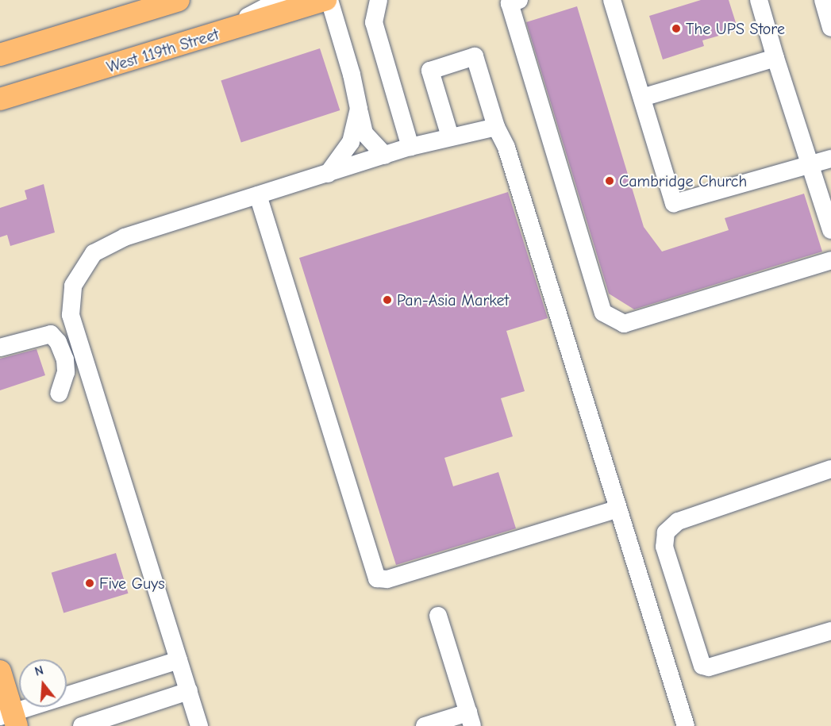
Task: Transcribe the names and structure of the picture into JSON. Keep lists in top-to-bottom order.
{
  "streets": {
    "main road": ["West 119th Street"]
  },
  "places": [
    "The UPS Store",
    "Cambridge Church",
    "Pan-Asia Market",
    "Five Guys"
  ],
  "north": "top"
}
